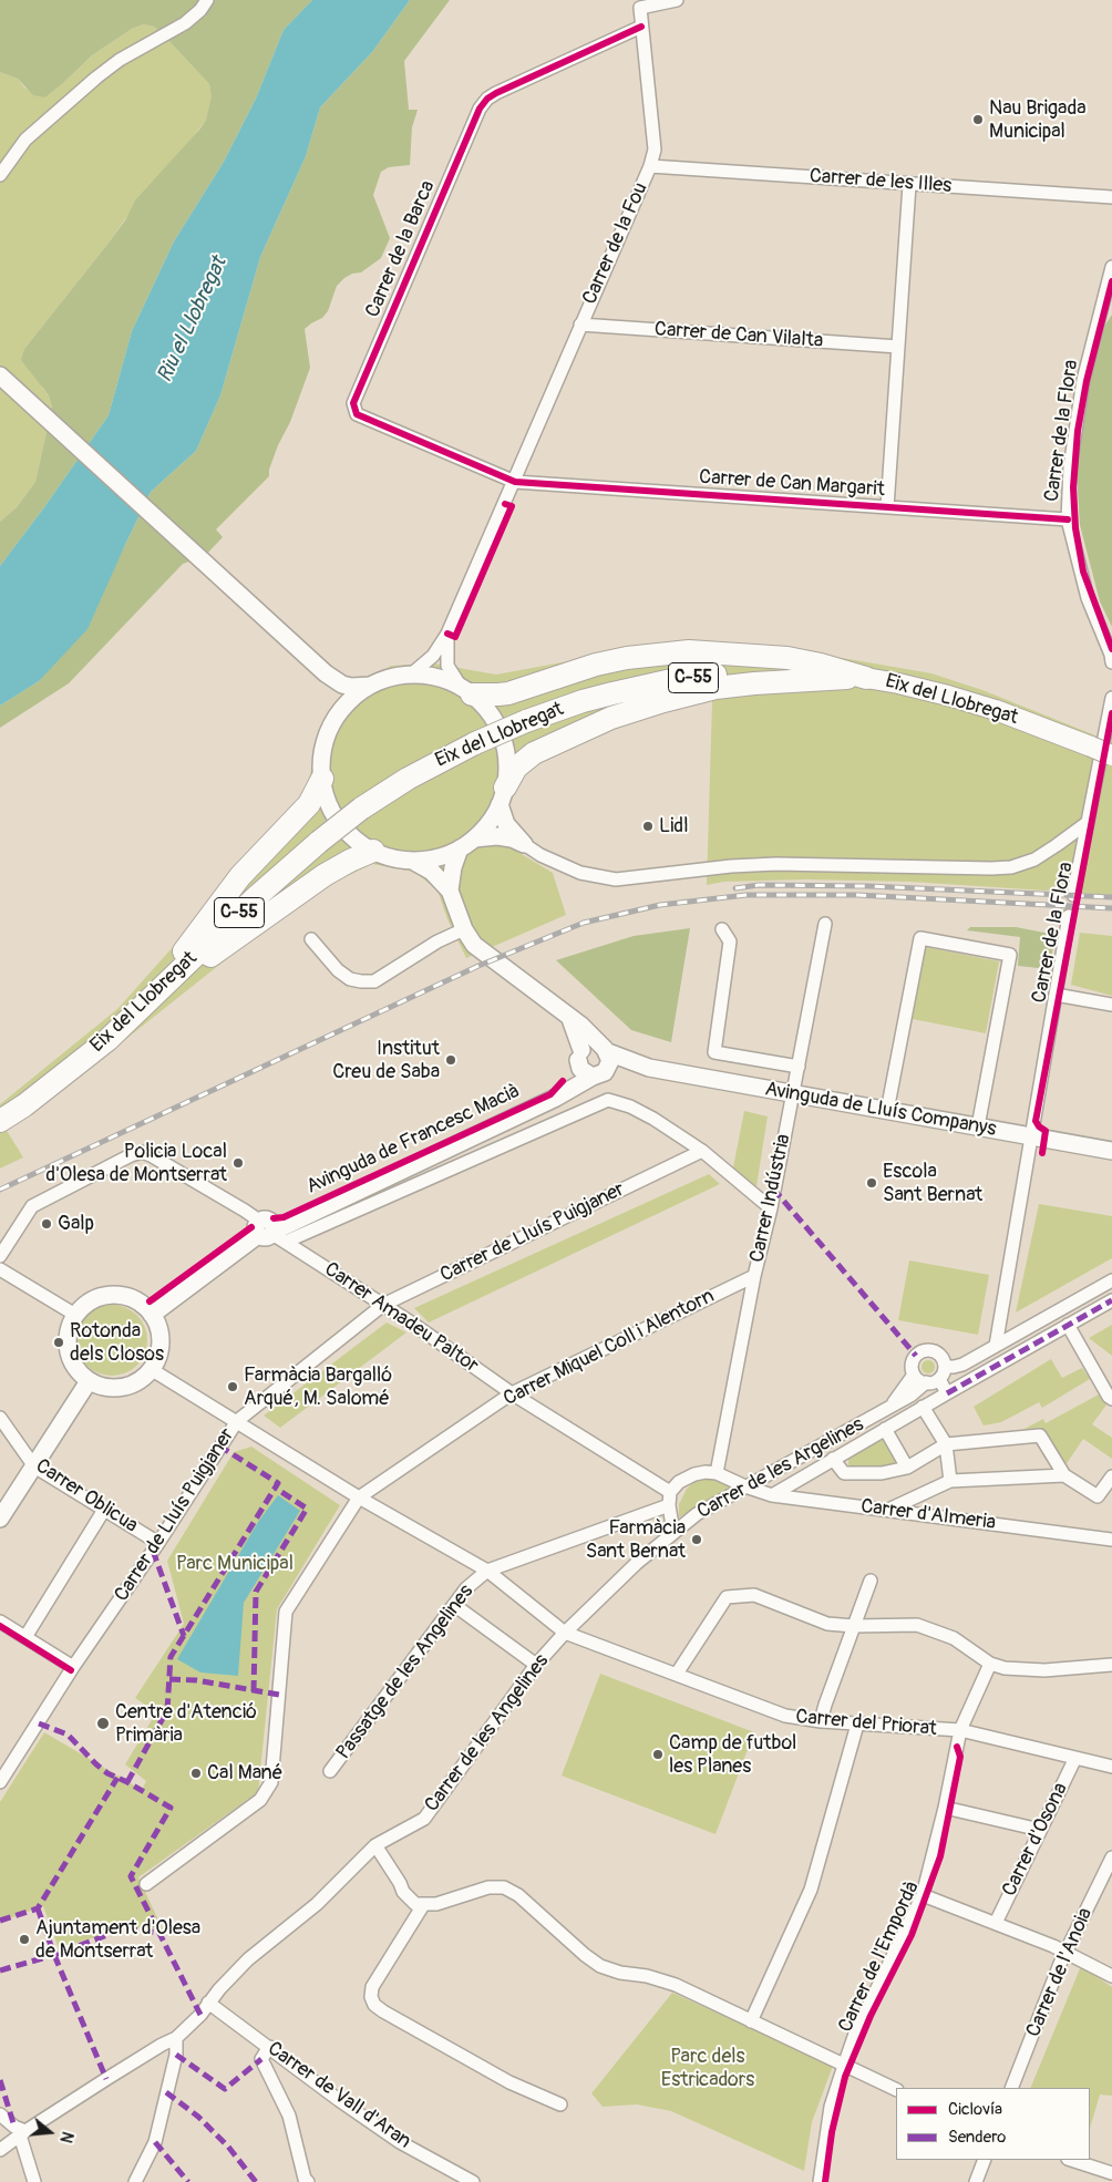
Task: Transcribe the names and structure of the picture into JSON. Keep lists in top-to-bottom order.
{
  "streets": {
    "highway": ["C-55", "Eix del Llobregat"],
    "main road": ["Avinguda de Lluís Companys", "Avinguda de Francesc Macià"],
    "street": [
      "Carrer de les Illes",
      "Carrer de la Fou",
      "Carrer de la Barca",
      "Carrer de Can Vilalta",
      "Carrer de la Flora",
      "Carrer de Can Margarit",
      "Carrer Indústria",
      "Carrer de Lluís Puigjaner",
      "Carrer Amadeu Paltor",
      "Carrer Miquel Coll i Alentorn",
      "Carrer de les Argelines",
      "Carrer Oblicua",
      "Carrer d'Almeria",
      "Passatge de les Angelines",
      "Carrer del Priorat",
      "Carrer de les Angelines",
      "Carrer d'Osona",
      "Carrer de l'Empordà",
      "Carrer de l'Anoia",
      "Carrer de Vall d'Aran"
    ]
  },
  "crossings": [
    ["Carrer de les Illes", "Carrer de la Fou"],
    ["Carrer de la Fou", "Carrer de la Barca"],
    ["Carrer de la Fou", "Carrer de Can Vilalta"],
    ["Carrer de la Fou", "Carrer de Can Margarit"],
    ["Carrer de la Barca", "Carrer de Can Margarit"],
    ["Carrer de la Flora", "Carrer de Can Margarit"],
    ["Carrer de la Flora", "Avinguda de Lluís Companys"],
    ["Avinguda de Lluís Companys", "Avinguda de Francesc Macià"],
    ["Avinguda de Lluís Companys", "Carrer Indústria"],
    ["Avinguda de Francesc Macià", "Carrer Indústria"],
    ["Avinguda de Francesc Macià", "Carrer de Lluís Puigjaner"],
    ["Avinguda de Francesc Macià", "Carrer Amadeu Paltor"],
    ["Avinguda de Francesc Macià", "Carrer del Priorat"],
    ["Carrer Indústria", "Carrer Miquel Coll i Alentorn"],
    ["Carrer Indústria", "Carrer d'Almeria"],
    ["Carrer de Lluís Puigjaner", "Carrer Amadeu Paltor"],
    ["Carrer de Lluís Puigjaner", "Carrer Oblicua"],
    ["Carrer de Lluís Puigjaner", "Carrer del Priorat"],
    ["Carrer Amadeu Paltor", "Carrer Miquel Coll i Alentorn"],
    ["Carrer Miquel Coll i Alentorn", "Carrer del Priorat"],
    ["Carrer de les Argelines", "Carrer d'Almeria"],
    ["Carrer de les Argelines", "Carrer de les Angelines"],
    ["Passatge de les Angelines", "Carrer del Priorat"],
    ["Carrer del Priorat", "Carrer de les Angelines"],
    ["Carrer del Priorat", "Carrer d'Osona"],
    ["Carrer del Priorat", "Carrer de l'Empordà"],
    ["Carrer de les Angelines", "Carrer de Vall d'Aran"]
  ],
  "water": ["Riu el Llobregat"],
  "parks": ["Parc Municipal", "Parc dels Estricadors"],
  "places": [
    "Nau Brigada Municipal",
    "Lidl",
    "Institut Creu de Saba",
    "Policia Local d'Olesa de Montserrat",
    "Escola Sant Bernat",
    "Galp",
    "Rotonda dels Closos",
    "Farmàcia Bargalló Arqué, M. Salomé",
    "Farmàcia Sant Bernat",
    "Centre d'Atenció Primària",
    "Camp de futbol les Planes",
    "Cal Mané",
    "Ajuntament d'Olesa de Montserrat"
  ],
  "legend": ["Ciclovía", "Sendero"],
  "north": "right"
}
